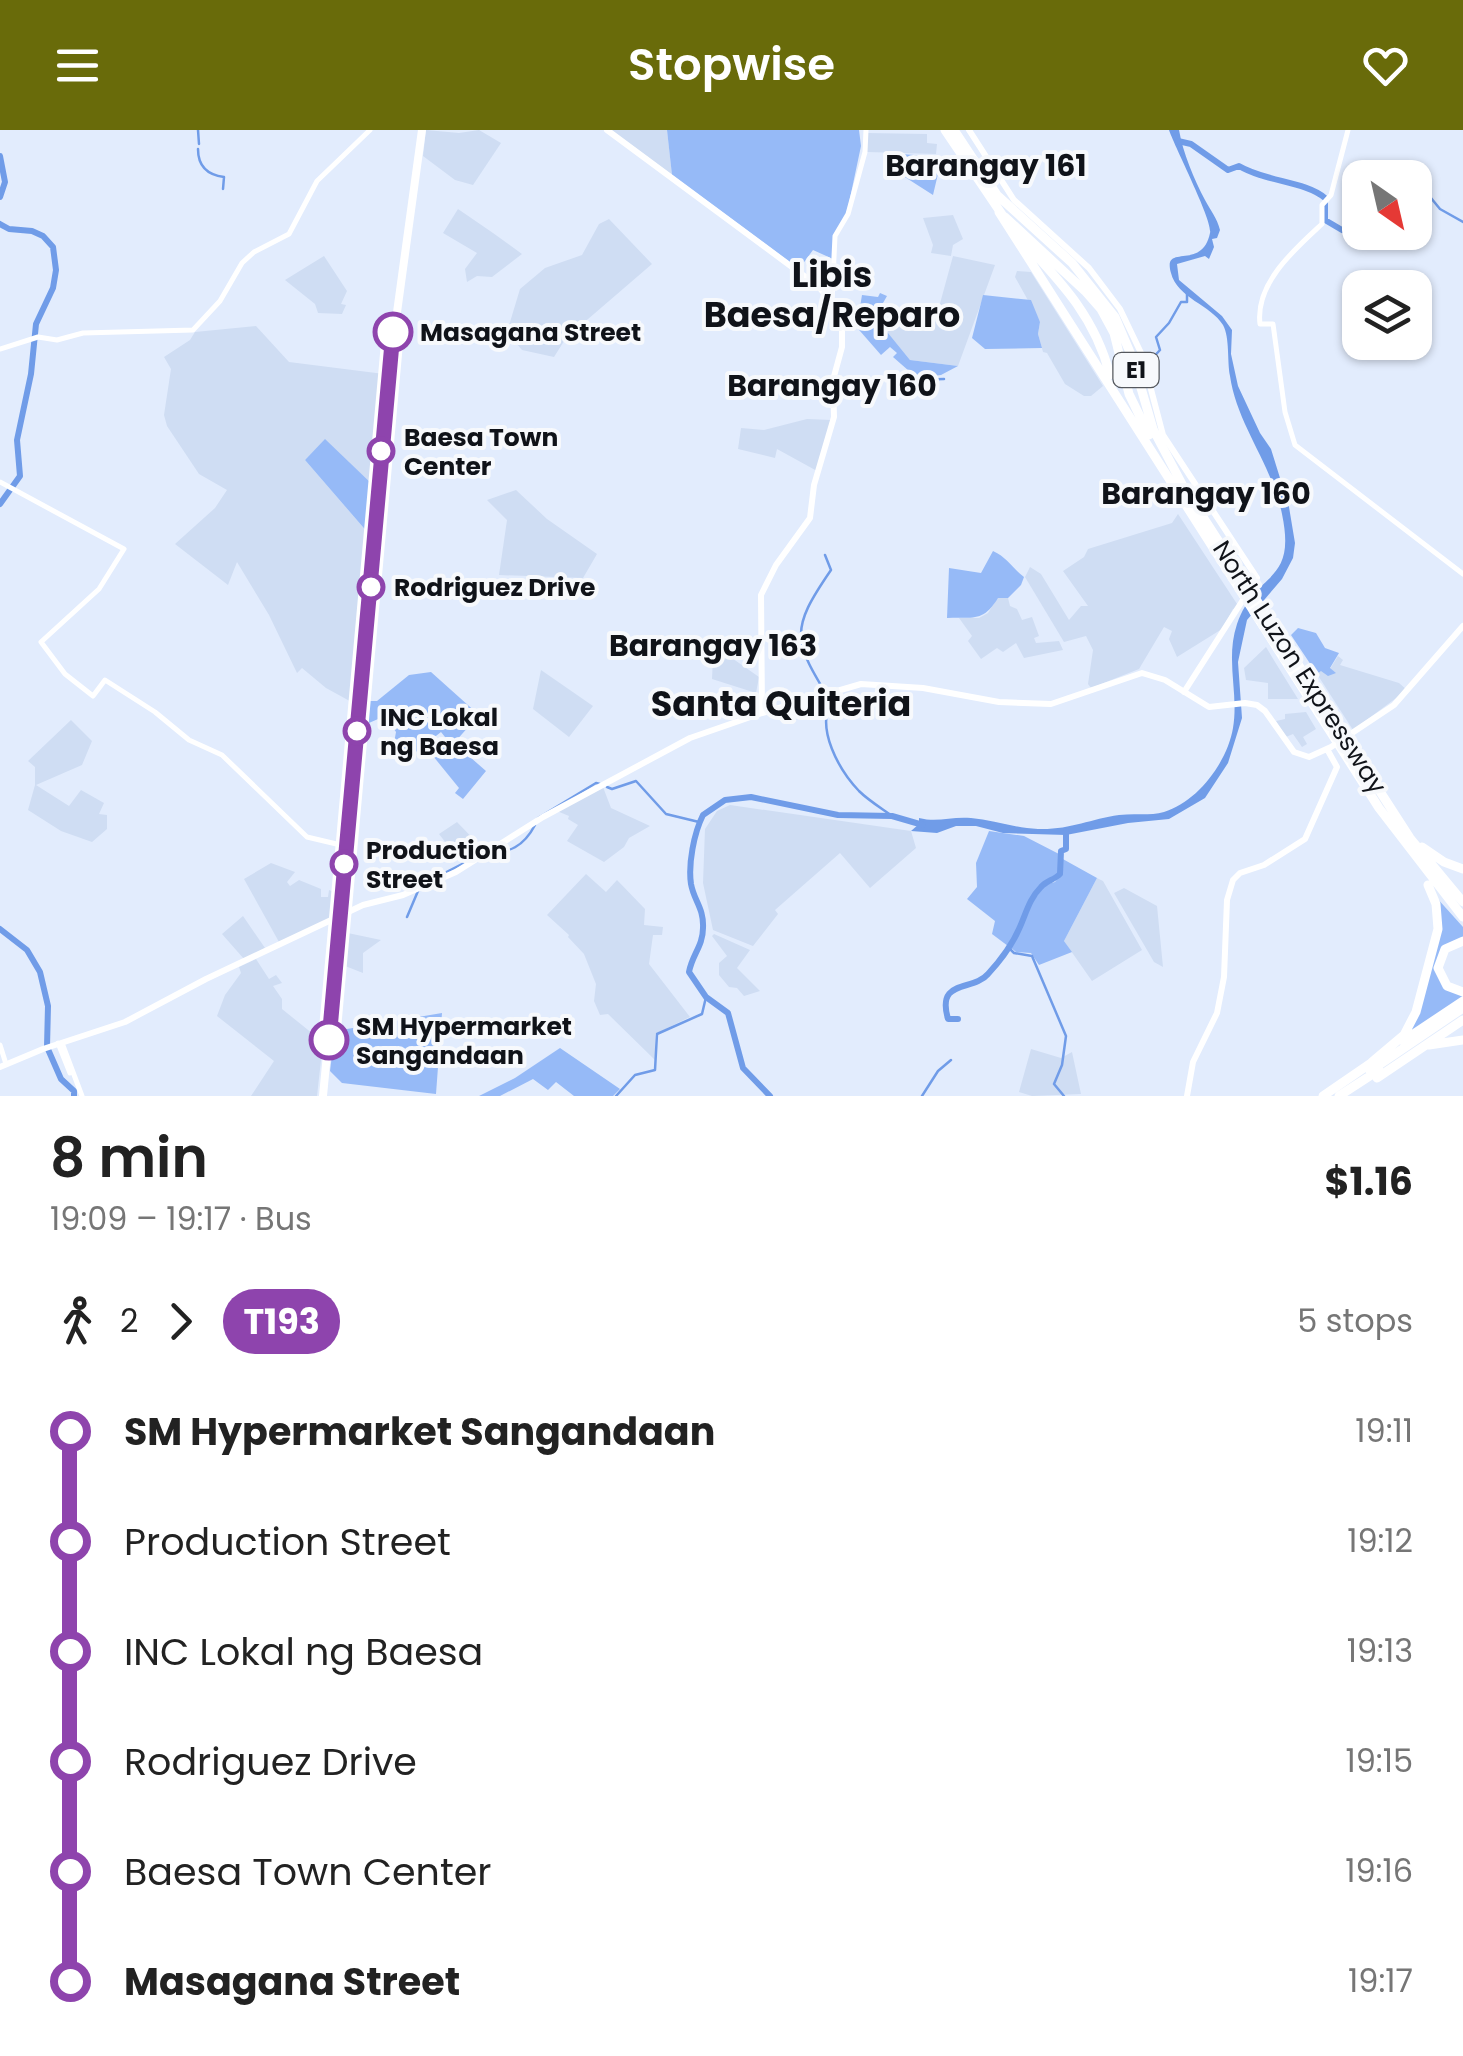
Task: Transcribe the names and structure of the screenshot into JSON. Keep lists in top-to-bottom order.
{
  "streets": {
    "highway": ["E1", "North Luzon Expressway"]
  },
  "districts": [
    "Barangay 161",
    "Libis Baesa/Reparo",
    "Barangay 160",
    "Barangay 160",
    "Barangay 163",
    "Santa Quiteria"
  ],
  "places": [
    "Masagana Street",
    "Baesa Town Center",
    "Rodriguez Drive",
    "INC Lokal ng Baesa",
    "Production Street",
    "SM Hypermarket Sangandaan"
  ],
  "lines": ["bus line T193"],
  "north": "bottom right",
  "page": {
    "header": "Stopwise",
    "heading": ["8 min", "19:09 – 19:17 · Bus", "$1.16"],
    "legs": ["2", "T193", "5 stops"],
    "list": [
      {
        "name": "SM Hypermarket Sangandaan",
        "value": "19:11"
      },
      {
        "name": "Production Street",
        "value": "19:12"
      },
      {
        "name": "INC Lokal ng Baesa",
        "value": "19:13"
      },
      {
        "name": "Rodriguez Drive",
        "value": "19:15"
      },
      {
        "name": "Baesa Town Center",
        "value": "19:16"
      },
      {
        "name": "Masagana Street",
        "value": "19:17"
      }
    ]
  }
}
